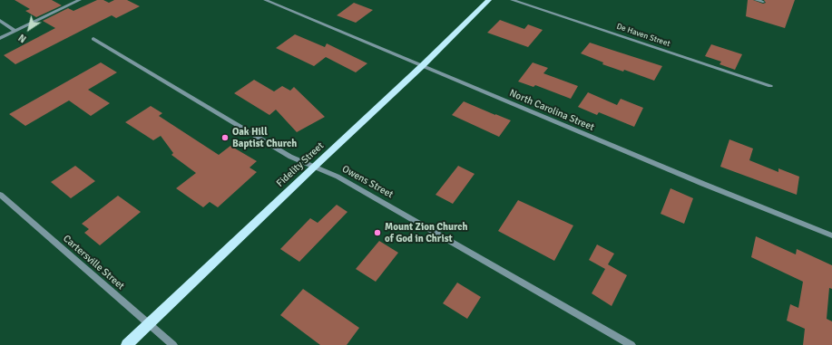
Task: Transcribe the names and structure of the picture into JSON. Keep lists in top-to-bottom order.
{
  "streets": {
    "main road": ["Fidelity Street"],
    "street": [
      "De Haven Street",
      "North Carolina Street",
      "Owens Street",
      "Cartersville Street"
    ]
  },
  "crossings": [
    ["North Carolina Street", "Fidelity Street"],
    ["Fidelity Street", "Owens Street"],
    ["Fidelity Street", "Cartersville Street"]
  ],
  "places": ["Oak Hill Baptist Church", "Mount Zion Church of God in Christ"],
  "north": "bottom left"
}
